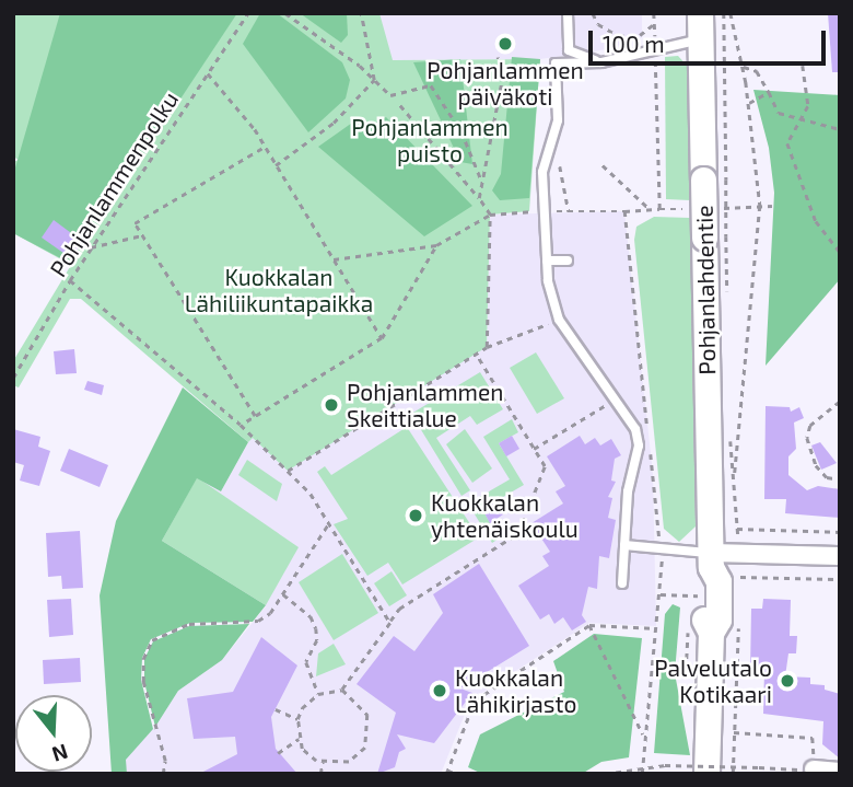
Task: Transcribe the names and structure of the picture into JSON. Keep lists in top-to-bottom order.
{
  "streets": {
    "main road": ["Pohjanlahdentie"],
    "path": ["Pohjanlammenpolku"]
  },
  "parks": ["Pohjanlammen puisto", "Kuokkalan Lähiliikuntapaikka"],
  "places": [
    "Pohjanlammen päiväkoti",
    "Pohjanlammen Skeittialue",
    "Kuokkalan yhtenäiskoulu",
    "Palvelutalo Kotikaari",
    "Kuokkalan Lähikirjasto"
  ],
  "scale_bar": "100 m",
  "north": "bottom"
}
